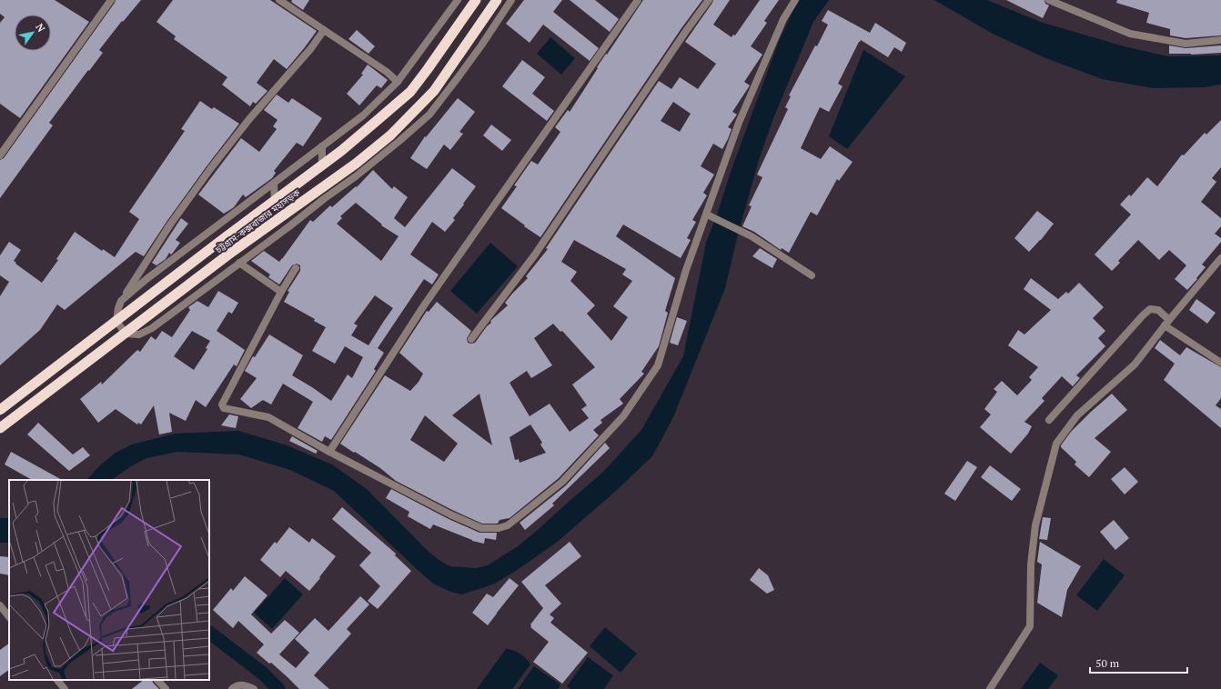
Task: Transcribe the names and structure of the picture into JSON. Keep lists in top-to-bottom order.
{
  "streets": {
    "highway": ["চট্টগ্রাম-কক্সবাজার মহাসড়ক"]
  },
  "scale_bar": "50 m",
  "north": "top right"
}
